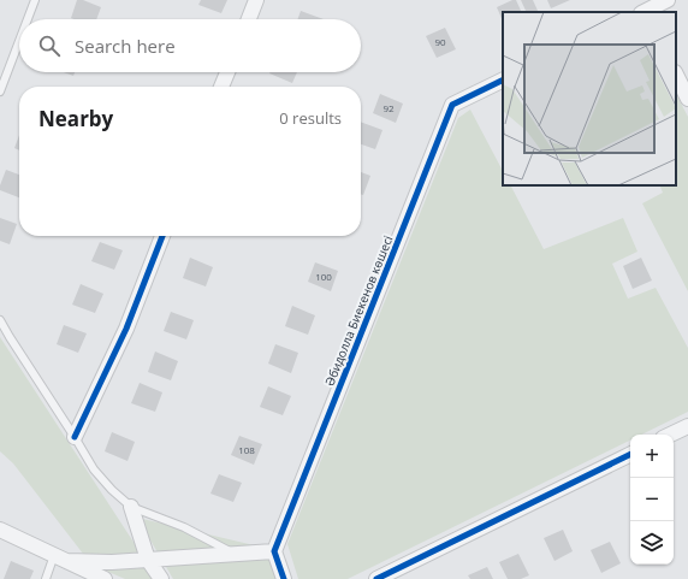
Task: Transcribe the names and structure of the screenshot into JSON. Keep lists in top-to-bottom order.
{
  "streets": {
    "street": ["Әбидолла Биекенов көшесі"]
  },
  "house_numbers": [
    "90",
    "92",
    "100",
    "108"
  ],
  "page": {
    "search": "Search here",
    "heading": ["Nearby", "0 results"],
    "map_buttons": ["+", "−"]
  }
}
